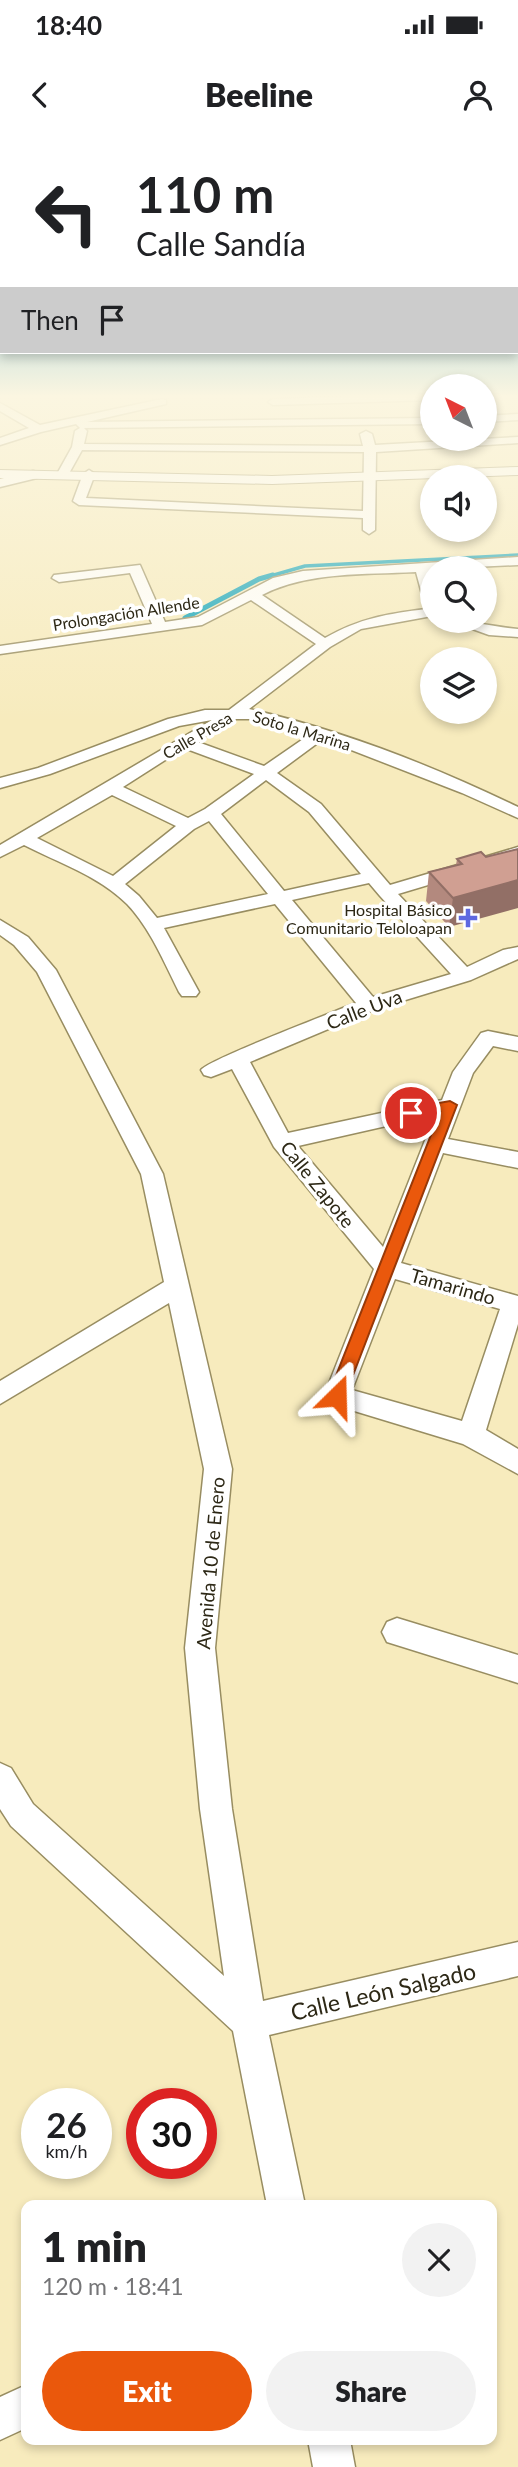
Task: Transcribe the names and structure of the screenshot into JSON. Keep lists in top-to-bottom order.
{
  "streets": {
    "street": [
      "Prolongación Allende",
      "Soto la Marina",
      "Calle Presa",
      "Calle Uva",
      "Calle Zapote",
      "Tamarindo",
      "Avenida 10 de Enero",
      "Calle León Salgado"
    ]
  },
  "crossings": [
    ["Soto la Marina", "Calle Presa"],
    ["Calle Uva", "Calle Zapote"],
    ["Calle Zapote", "Tamarindo"],
    ["Avenida 10 de Enero", "Calle León Salgado"]
  ],
  "places": {
    "health": ["Hospital Básico Comunitario Teloloapan"]
  },
  "north": "top left",
  "page": {
    "status": "18:40",
    "header": "Beeline",
    "turn": ["110 m", "Calle Sandía"],
    "then": "Then",
    "speed": "26 km/h",
    "limit": "30",
    "heading": ["1 min", "120 m · 18:41"],
    "buttons": ["Exit", "Share"]
  }
}
